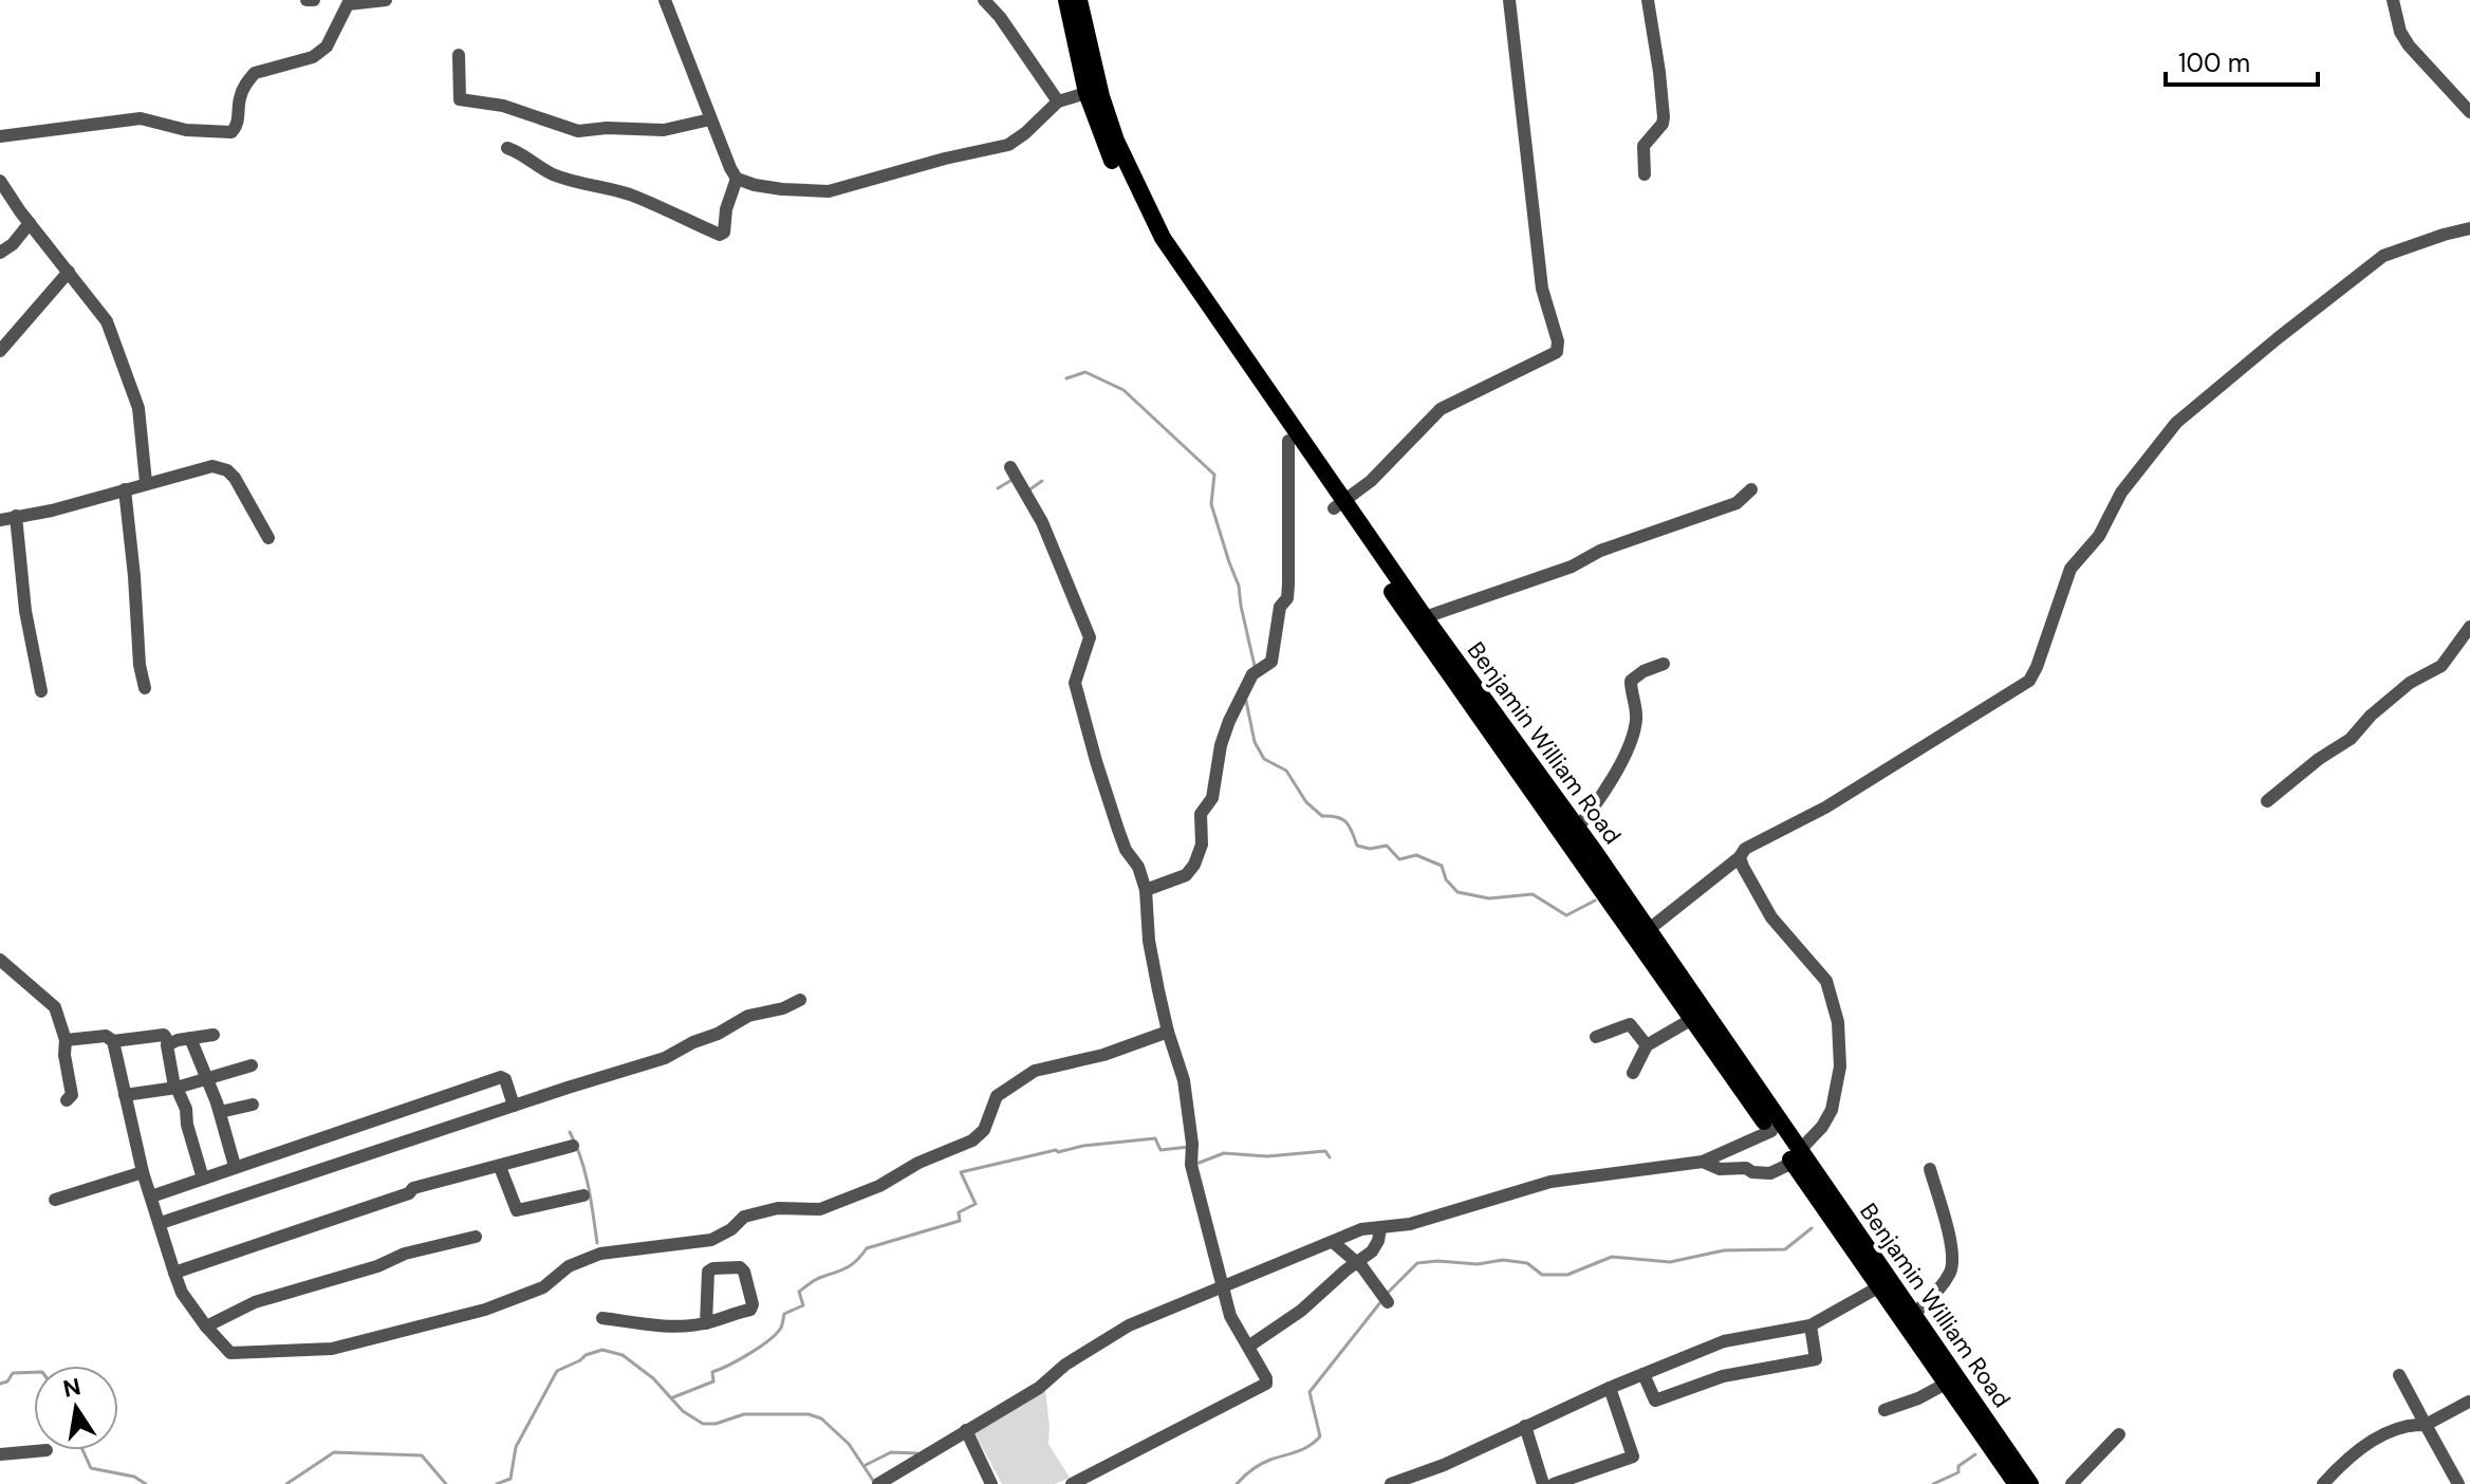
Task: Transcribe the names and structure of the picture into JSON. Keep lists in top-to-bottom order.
{
  "streets": {
    "main road": ["Benjamin William Road"]
  },
  "scale_bar": "100 m",
  "north": "top"
}
